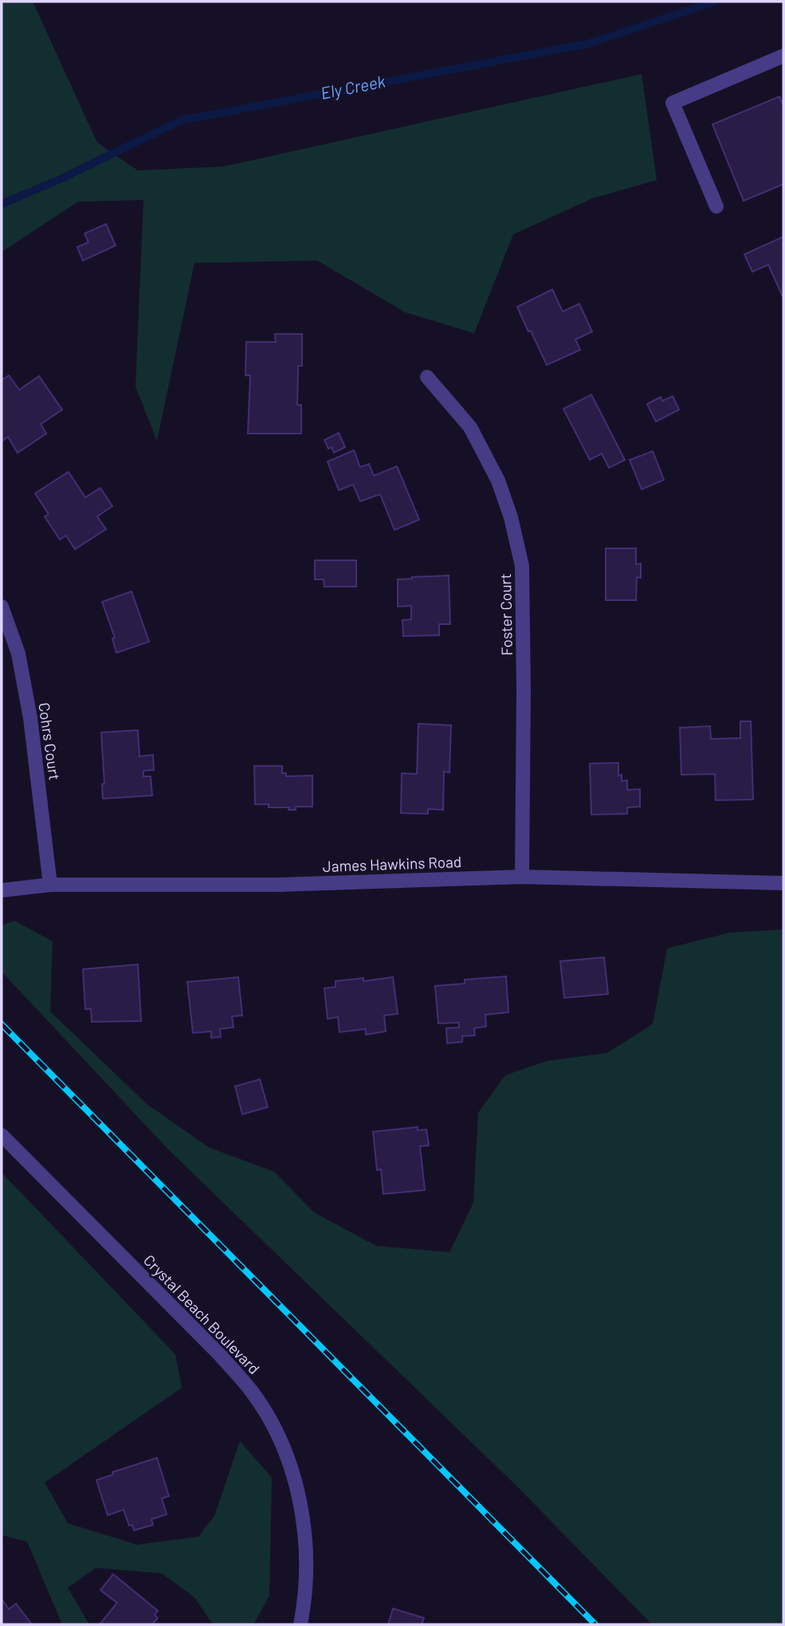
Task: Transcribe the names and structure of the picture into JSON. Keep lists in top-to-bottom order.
{
  "streets": {
    "street": [
      "Foster Court",
      "Cohrs Court",
      "James Hawkins Road",
      "Crystal Beach Boulevard"
    ]
  },
  "crossings": [
    ["Foster Court", "James Hawkins Road"],
    ["Cohrs Court", "James Hawkins Road"]
  ],
  "water": ["Ely Creek"]
}
